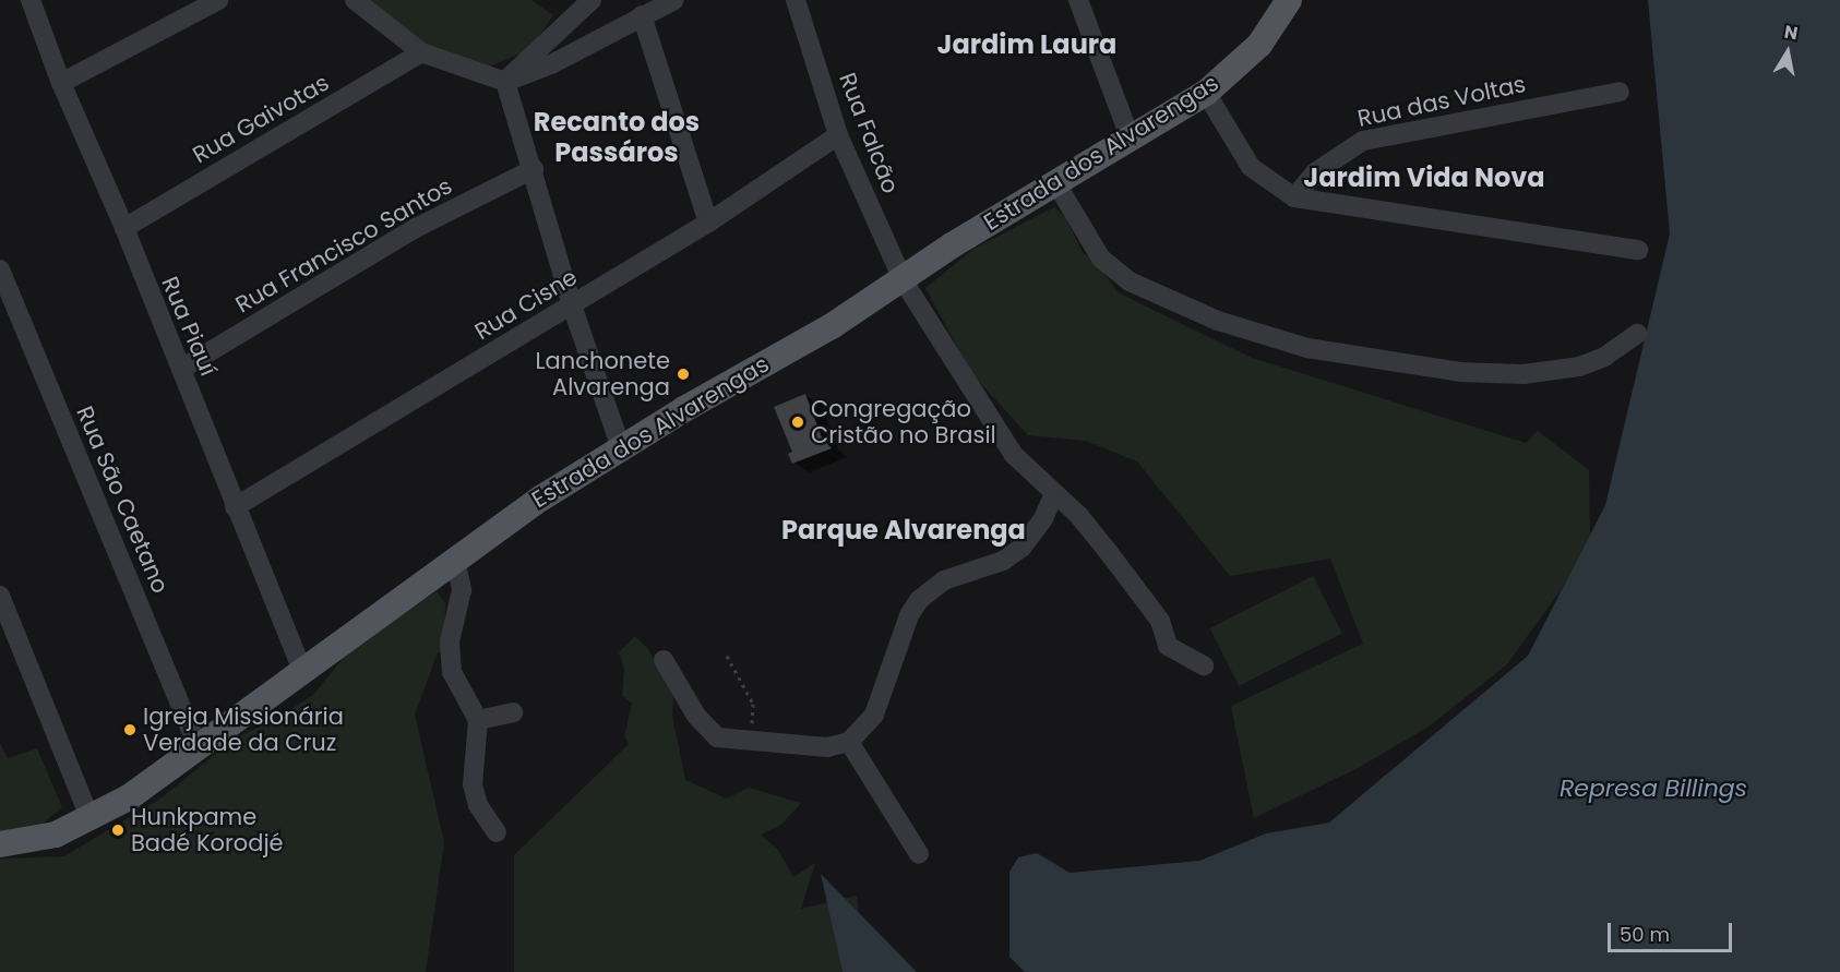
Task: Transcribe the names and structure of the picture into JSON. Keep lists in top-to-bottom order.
{
  "streets": {
    "main road": ["Estrada dos Alvarengas"],
    "street": [
      "Rua das Voltas",
      "Rua Gaivotas",
      "Rua Falcão",
      "Rua Francisco Santos",
      "Rua Cisne",
      "Rua Piauí",
      "Rua São Caetano"
    ]
  },
  "crossings": [
    ["Rua Gaivotas", "Rua Piauí"],
    ["Rua Falcão", "Estrada dos Alvarengas"],
    ["Rua Falcão", "Rua Cisne"],
    ["Estrada dos Alvarengas", "Rua Piauí"],
    ["Estrada dos Alvarengas", "Rua São Caetano"],
    ["Rua Francisco Santos", "Rua Piauí"],
    ["Rua Cisne", "Rua Piauí"]
  ],
  "districts": [
    "Jardim Laura",
    "Recanto dos Passáros",
    "Jardim Vida Nova",
    "Parque Alvarenga"
  ],
  "water": ["Represa Billings"],
  "places": [
    "Lanchonete Alvarenga",
    "Congregação Cristão no Brasil",
    "Igreja Missionária Verdade da Cruz",
    "Hunkpame Badé Korodjé"
  ],
  "scale_bar": "50 m",
  "north": "top"
}
